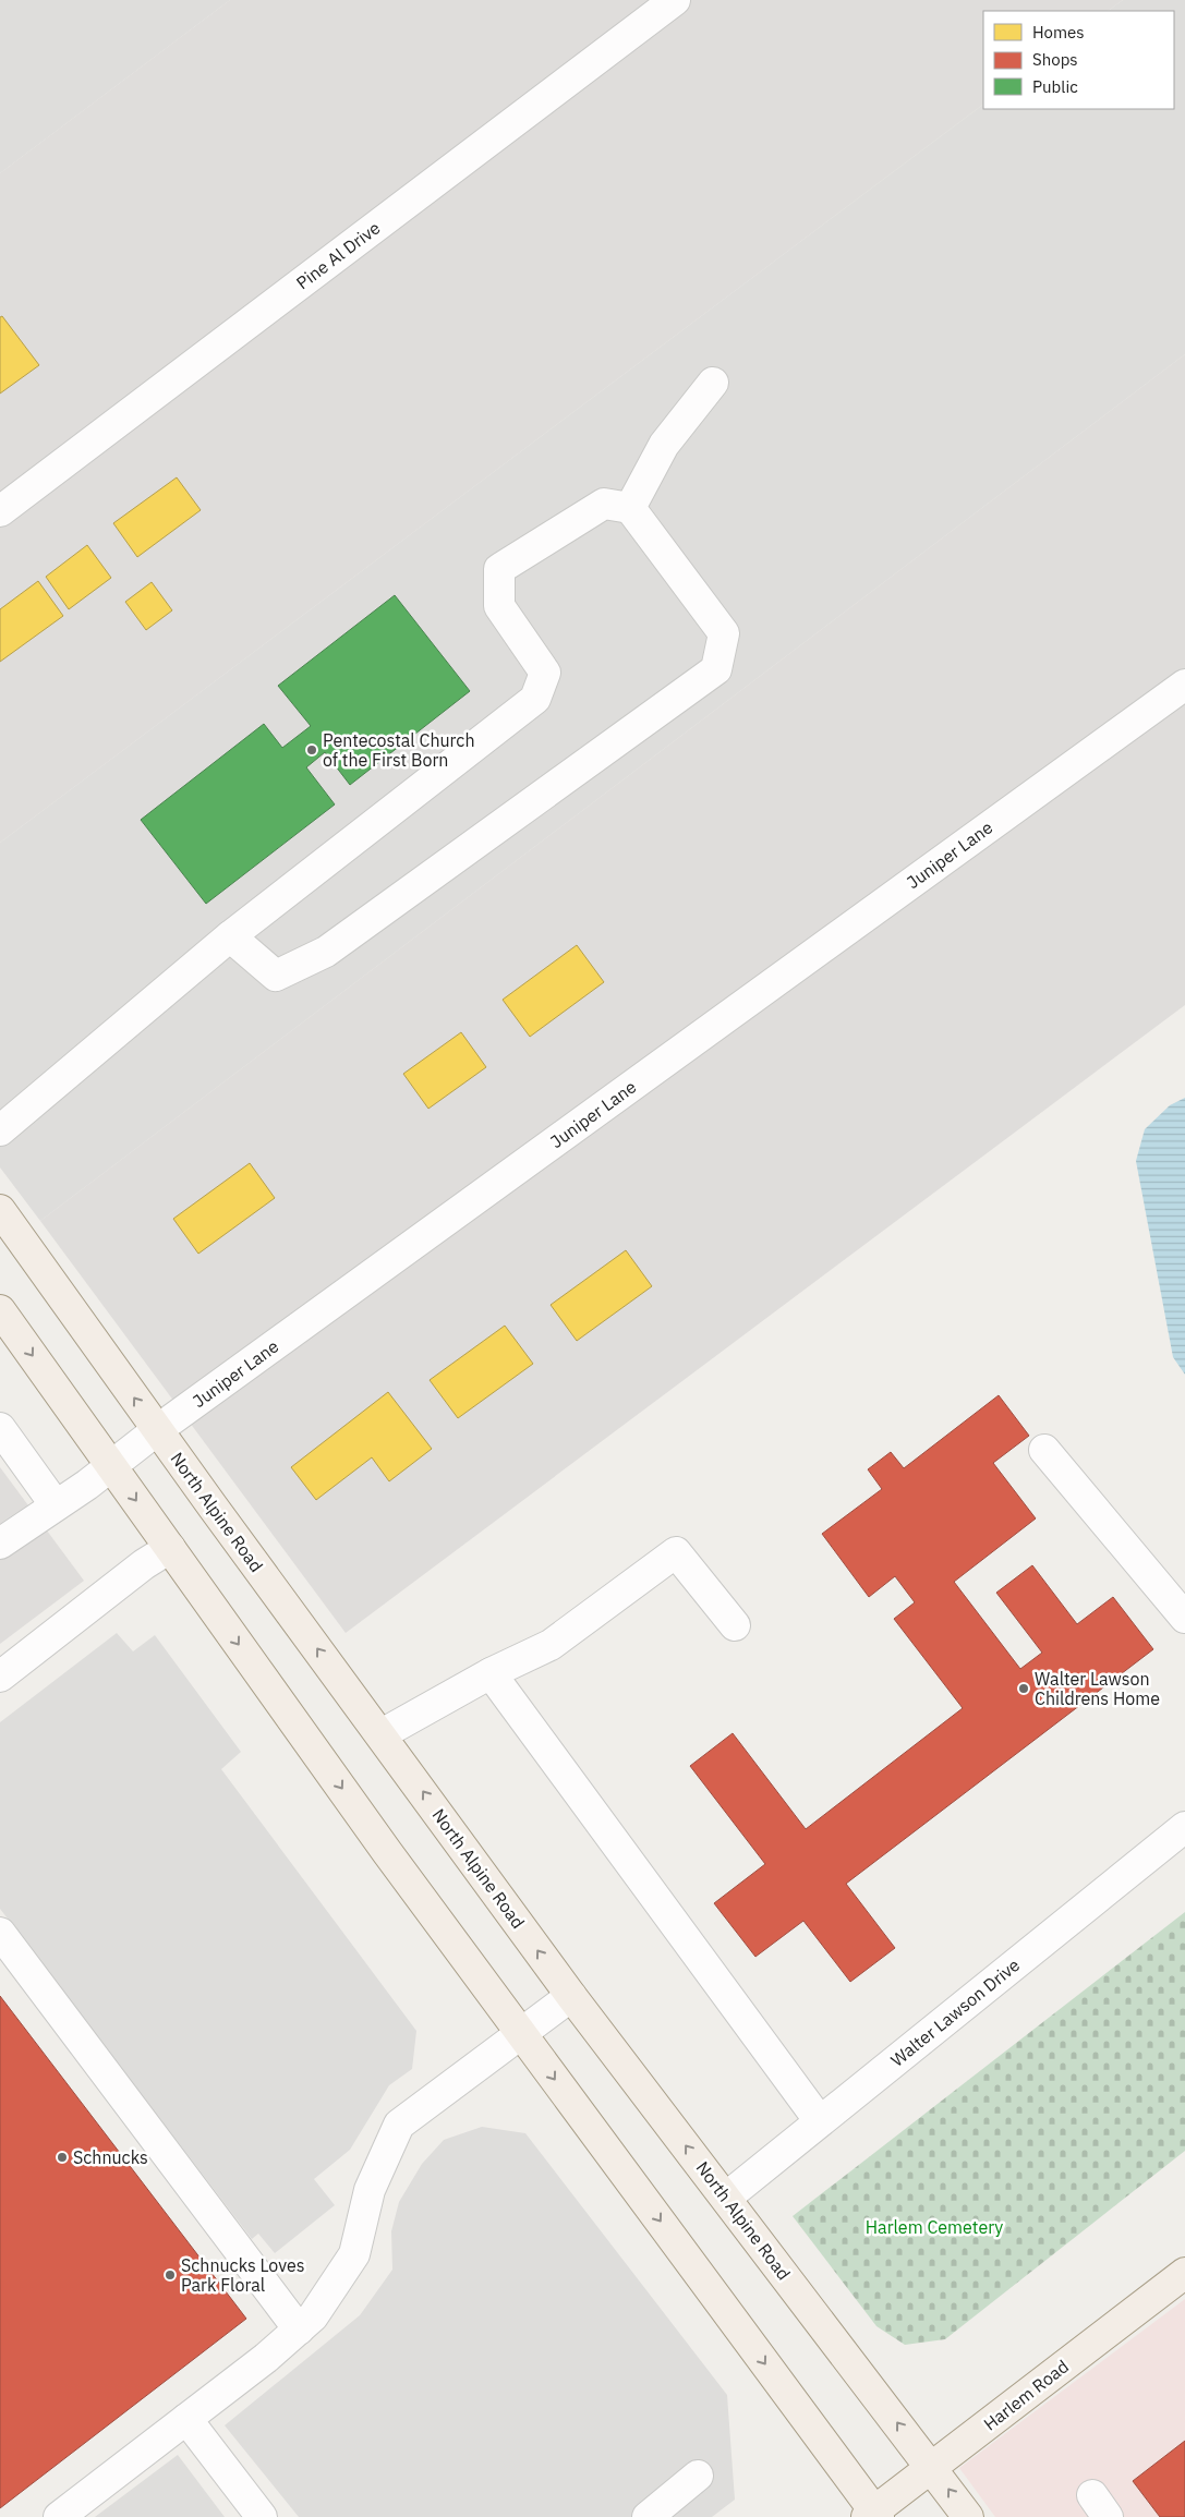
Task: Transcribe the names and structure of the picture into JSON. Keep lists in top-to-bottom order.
{
  "streets": {
    "main road": ["North Alpine Road", "Harlem Road"],
    "street": ["Pine Al Drive", "Juniper Lane", "Walter Lawson Drive"]
  },
  "crossings": [
    ["Juniper Lane", "North Alpine Road"],
    ["North Alpine Road", "Walter Lawson Drive"],
    ["North Alpine Road", "Harlem Road"]
  ],
  "parks": ["Harlem Cemetery"],
  "places": [
    "Pentecostal Church of the First Born",
    "Walter Lawson Childrens Home",
    "Schnucks",
    "Schnucks Loves Park Floral"
  ],
  "legend": ["Homes", "Shops", "Public"]
}
